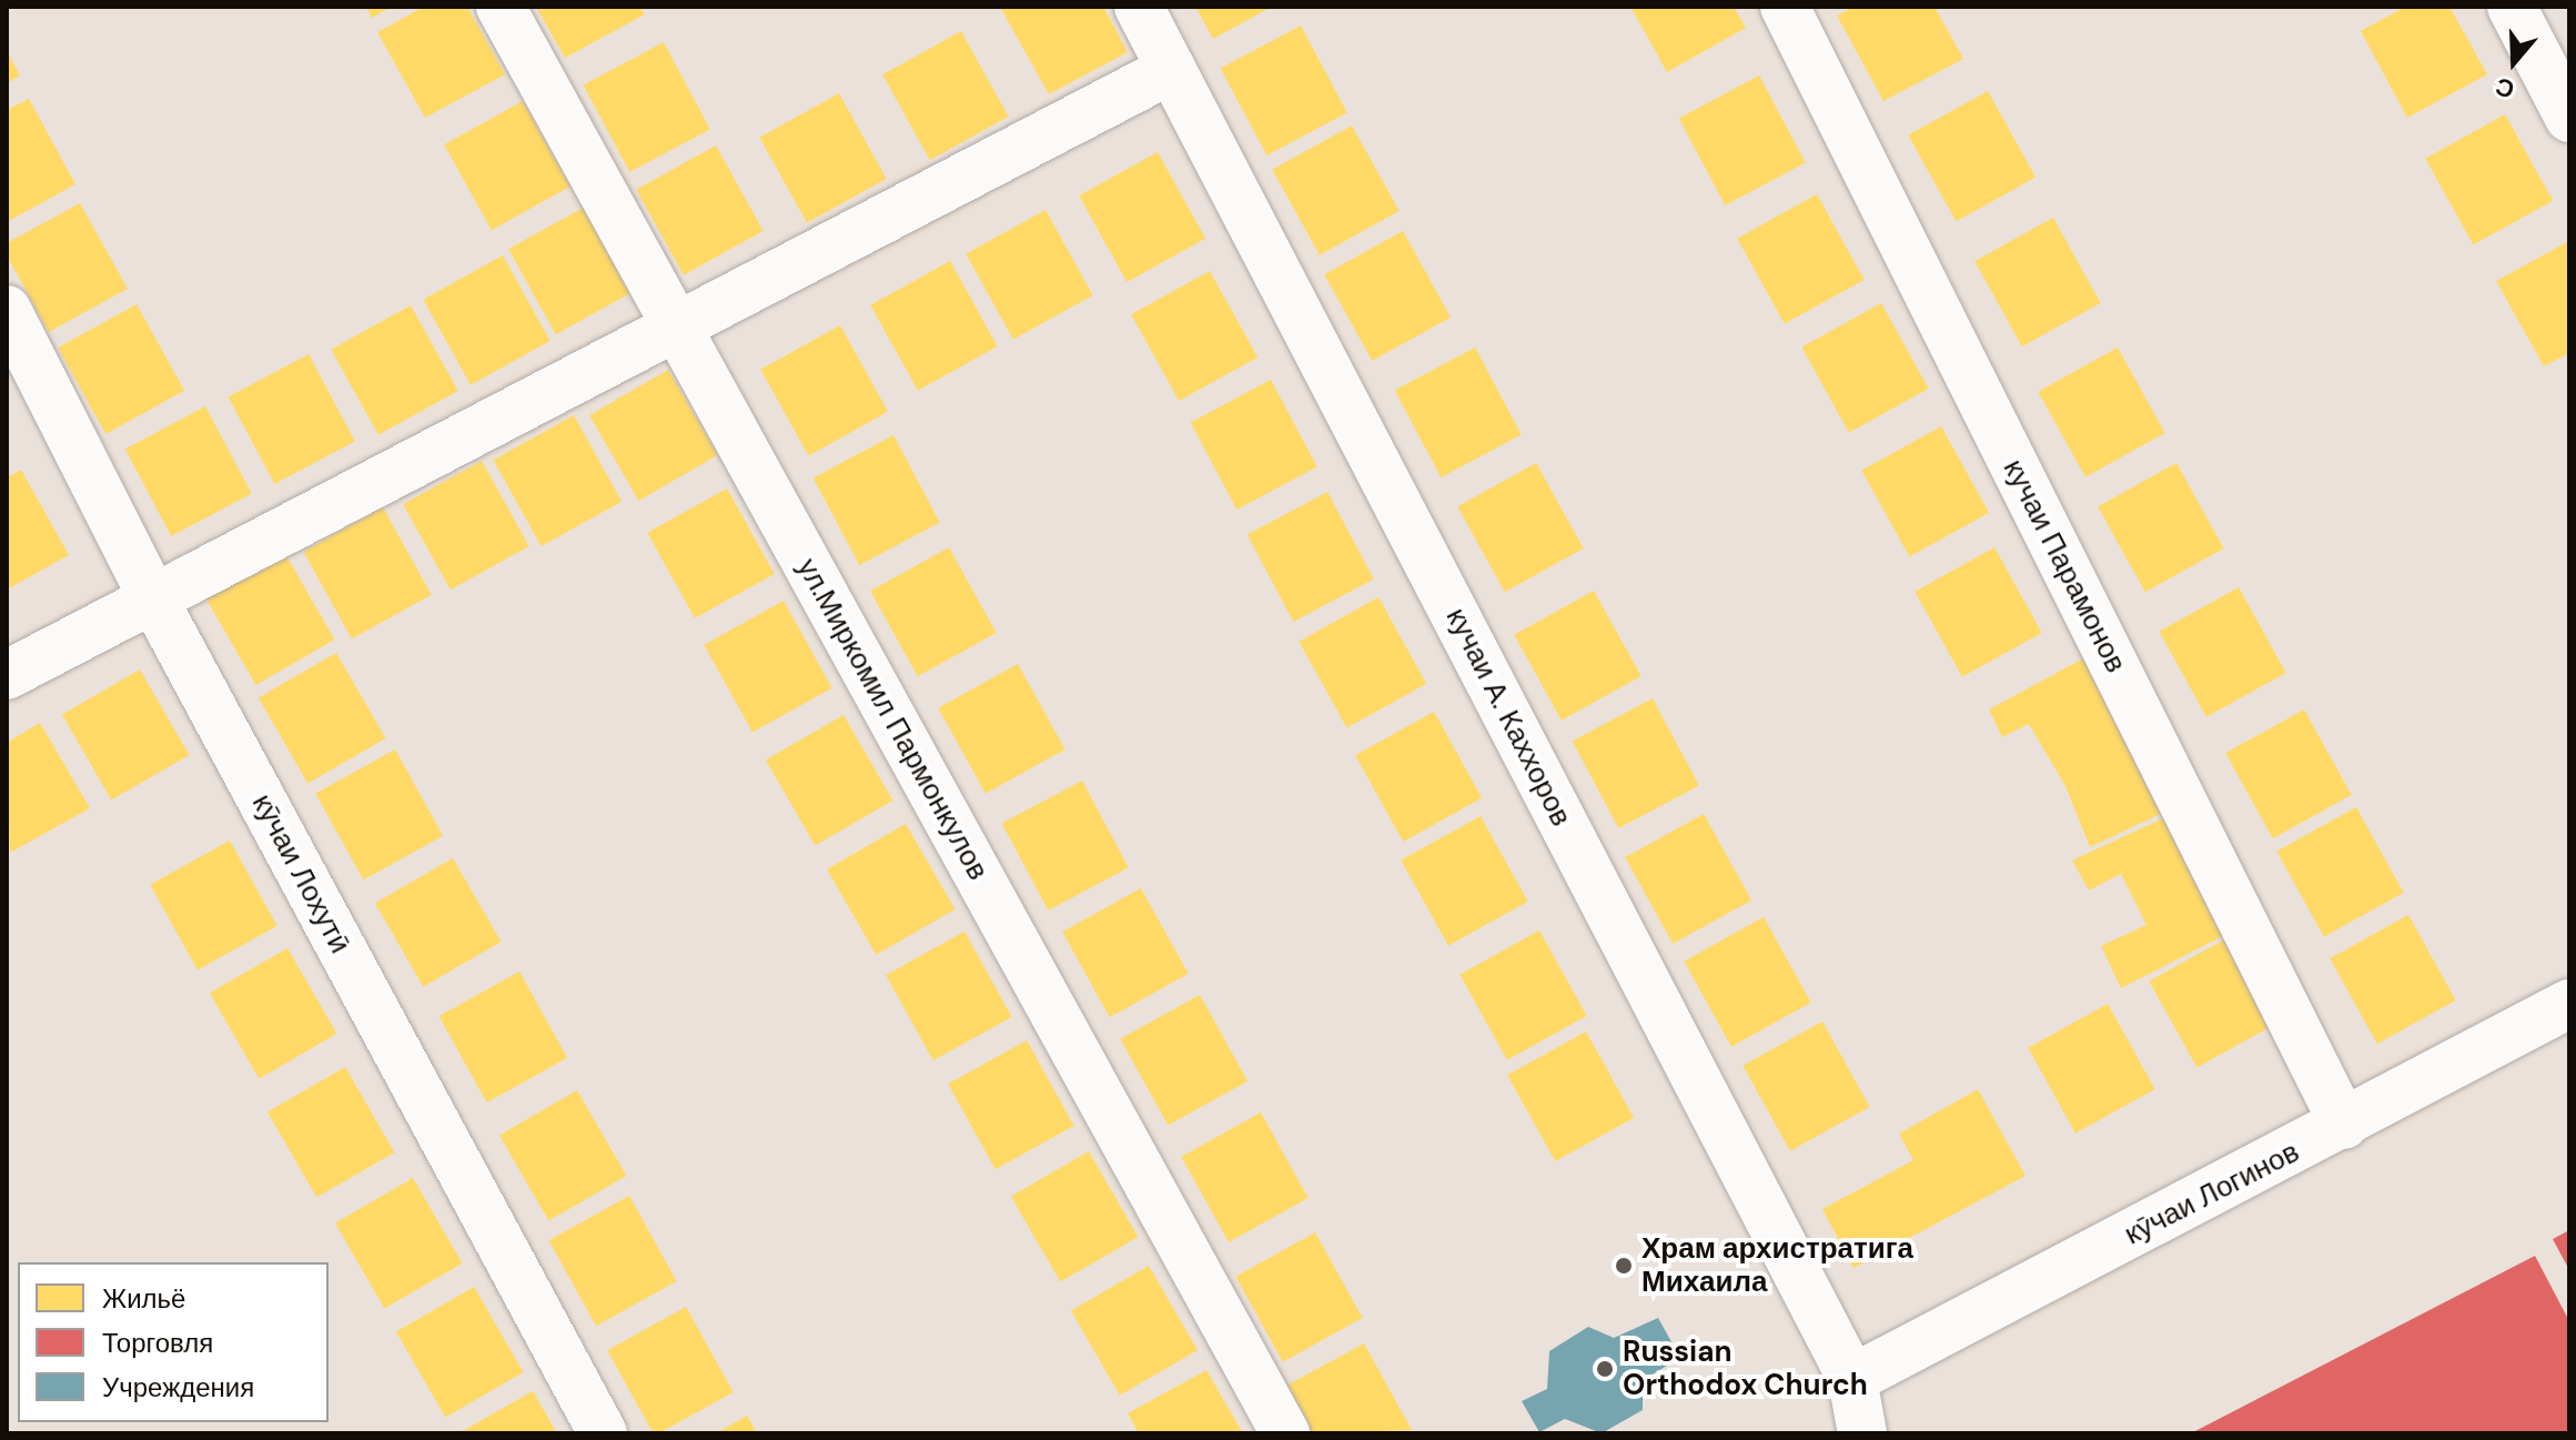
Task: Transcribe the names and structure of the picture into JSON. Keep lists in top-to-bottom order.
{
  "streets": {
    "street": [
      "кучаи Парамонов",
      "кучаи А. Каххоров",
      "ул.Миркомил Пармонкулов",
      "кӯчаи Лохутӣ",
      "кӯчаи Логинов"
    ]
  },
  "crossings": [
    ["кучаи Парамонов", "кӯчаи Логинов"],
    ["кучаи А. Каххоров", "кӯчаи Логинов"]
  ],
  "places": ["Храм архистратига Михаила", "Russian Orthodox Church"],
  "legend": ["Жильё", "Торговля", "Учреждения"],
  "north": "bottom"
}
